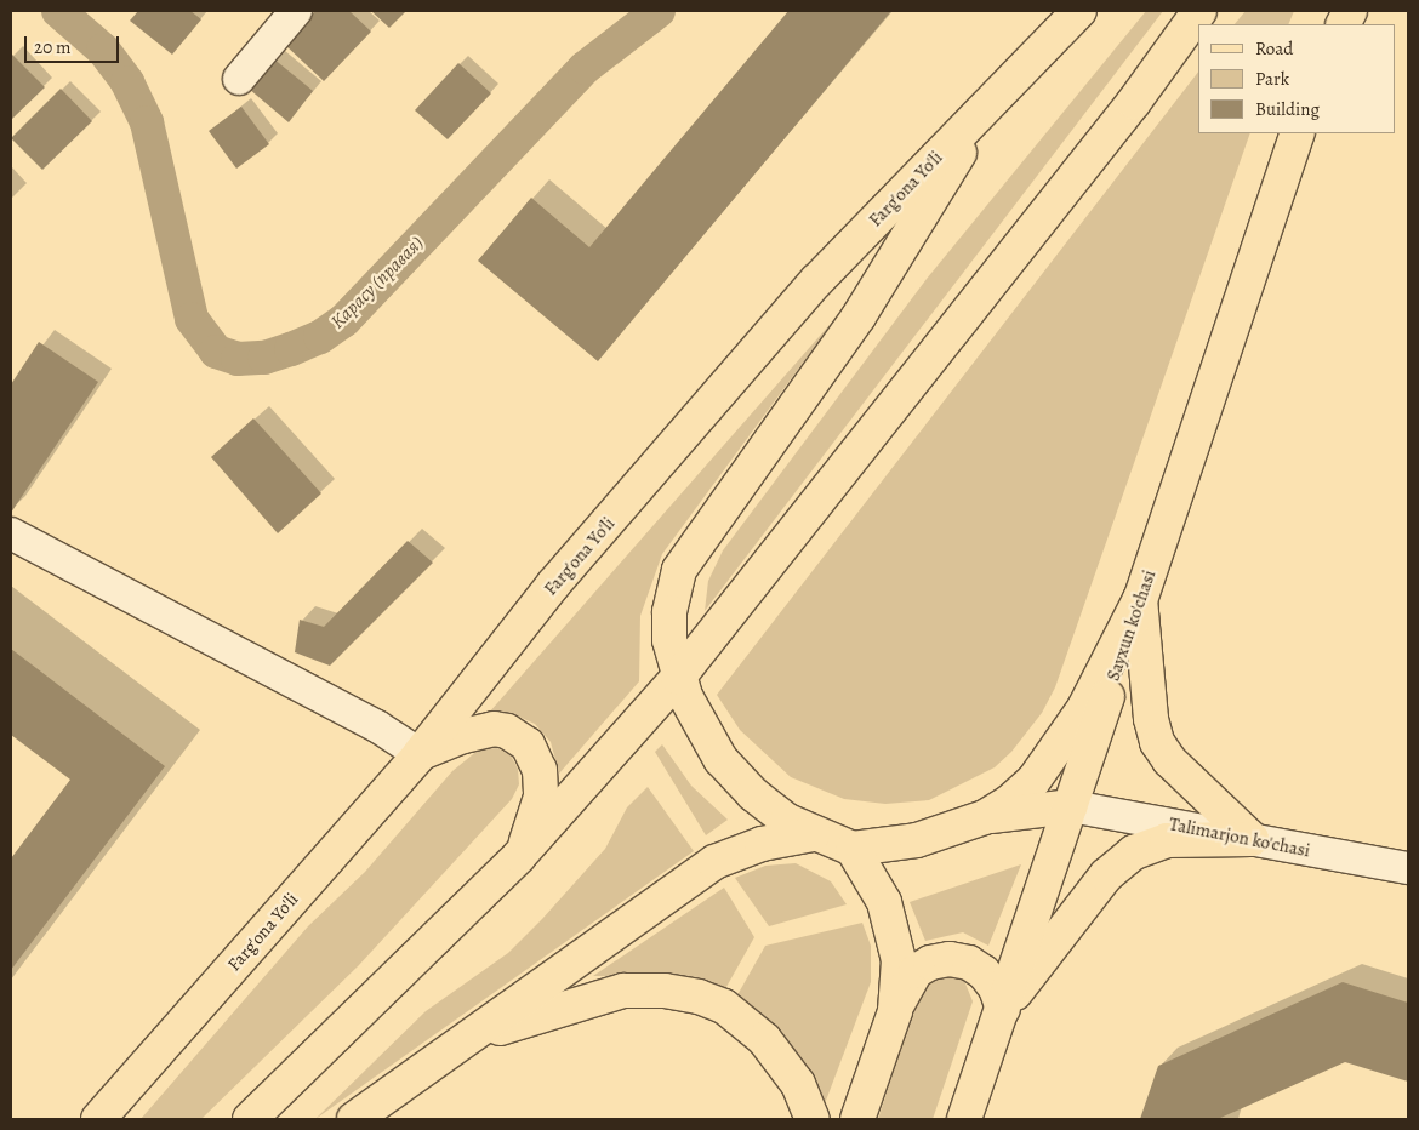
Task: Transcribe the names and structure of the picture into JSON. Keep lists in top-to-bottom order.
{
  "streets": {
    "main road": ["Farg'ona Yo'li", "Sayxun ko'chasi"],
    "street": ["Talimarjon ko'chasi"]
  },
  "crossings": [
    ["Sayxun ko'chasi", "Talimarjon ko'chasi"]
  ],
  "water": ["Карасу (правая)"],
  "legend": ["Road", "Park", "Building"],
  "scale_bar": "20 m"
}
